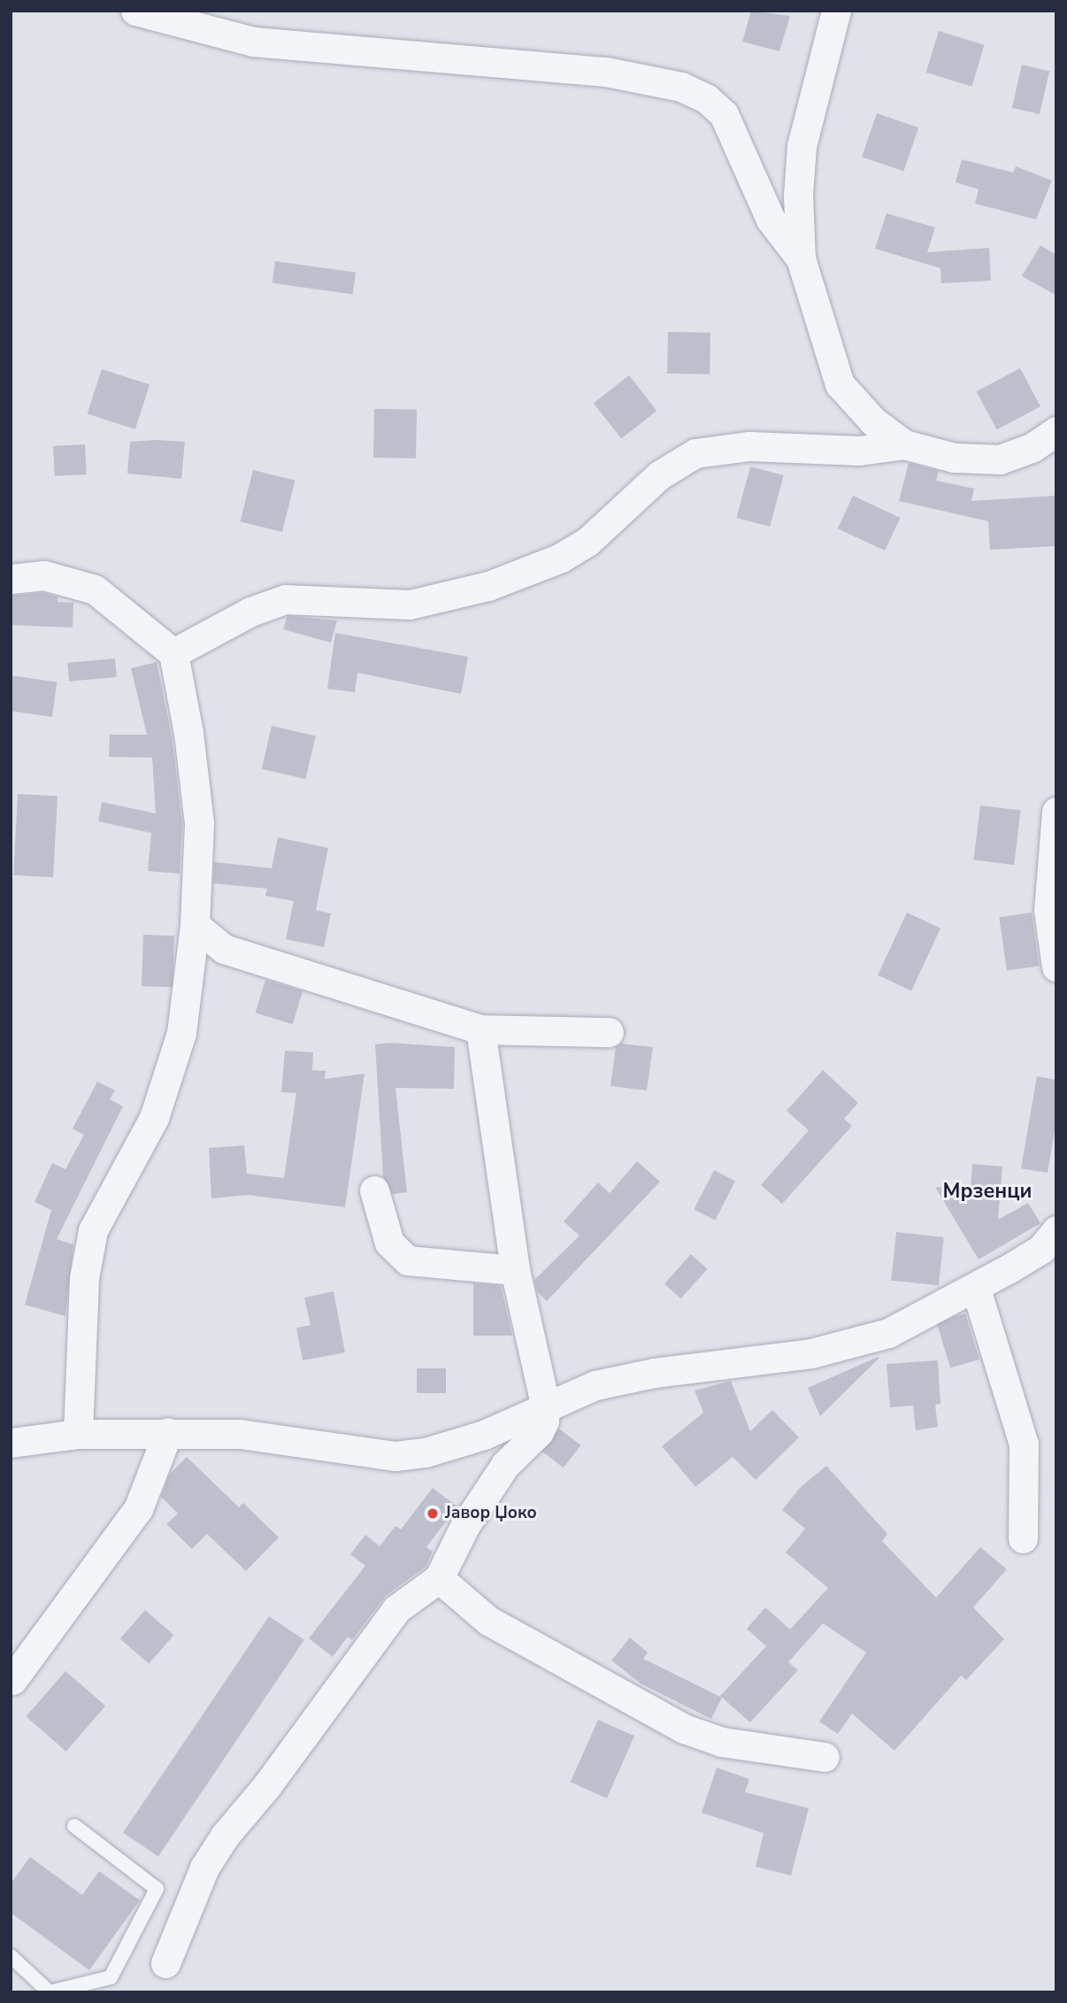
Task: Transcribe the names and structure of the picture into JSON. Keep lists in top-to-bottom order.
{
  "districts": ["Мрзенци"],
  "places": ["Јавор Џоко"]
}
